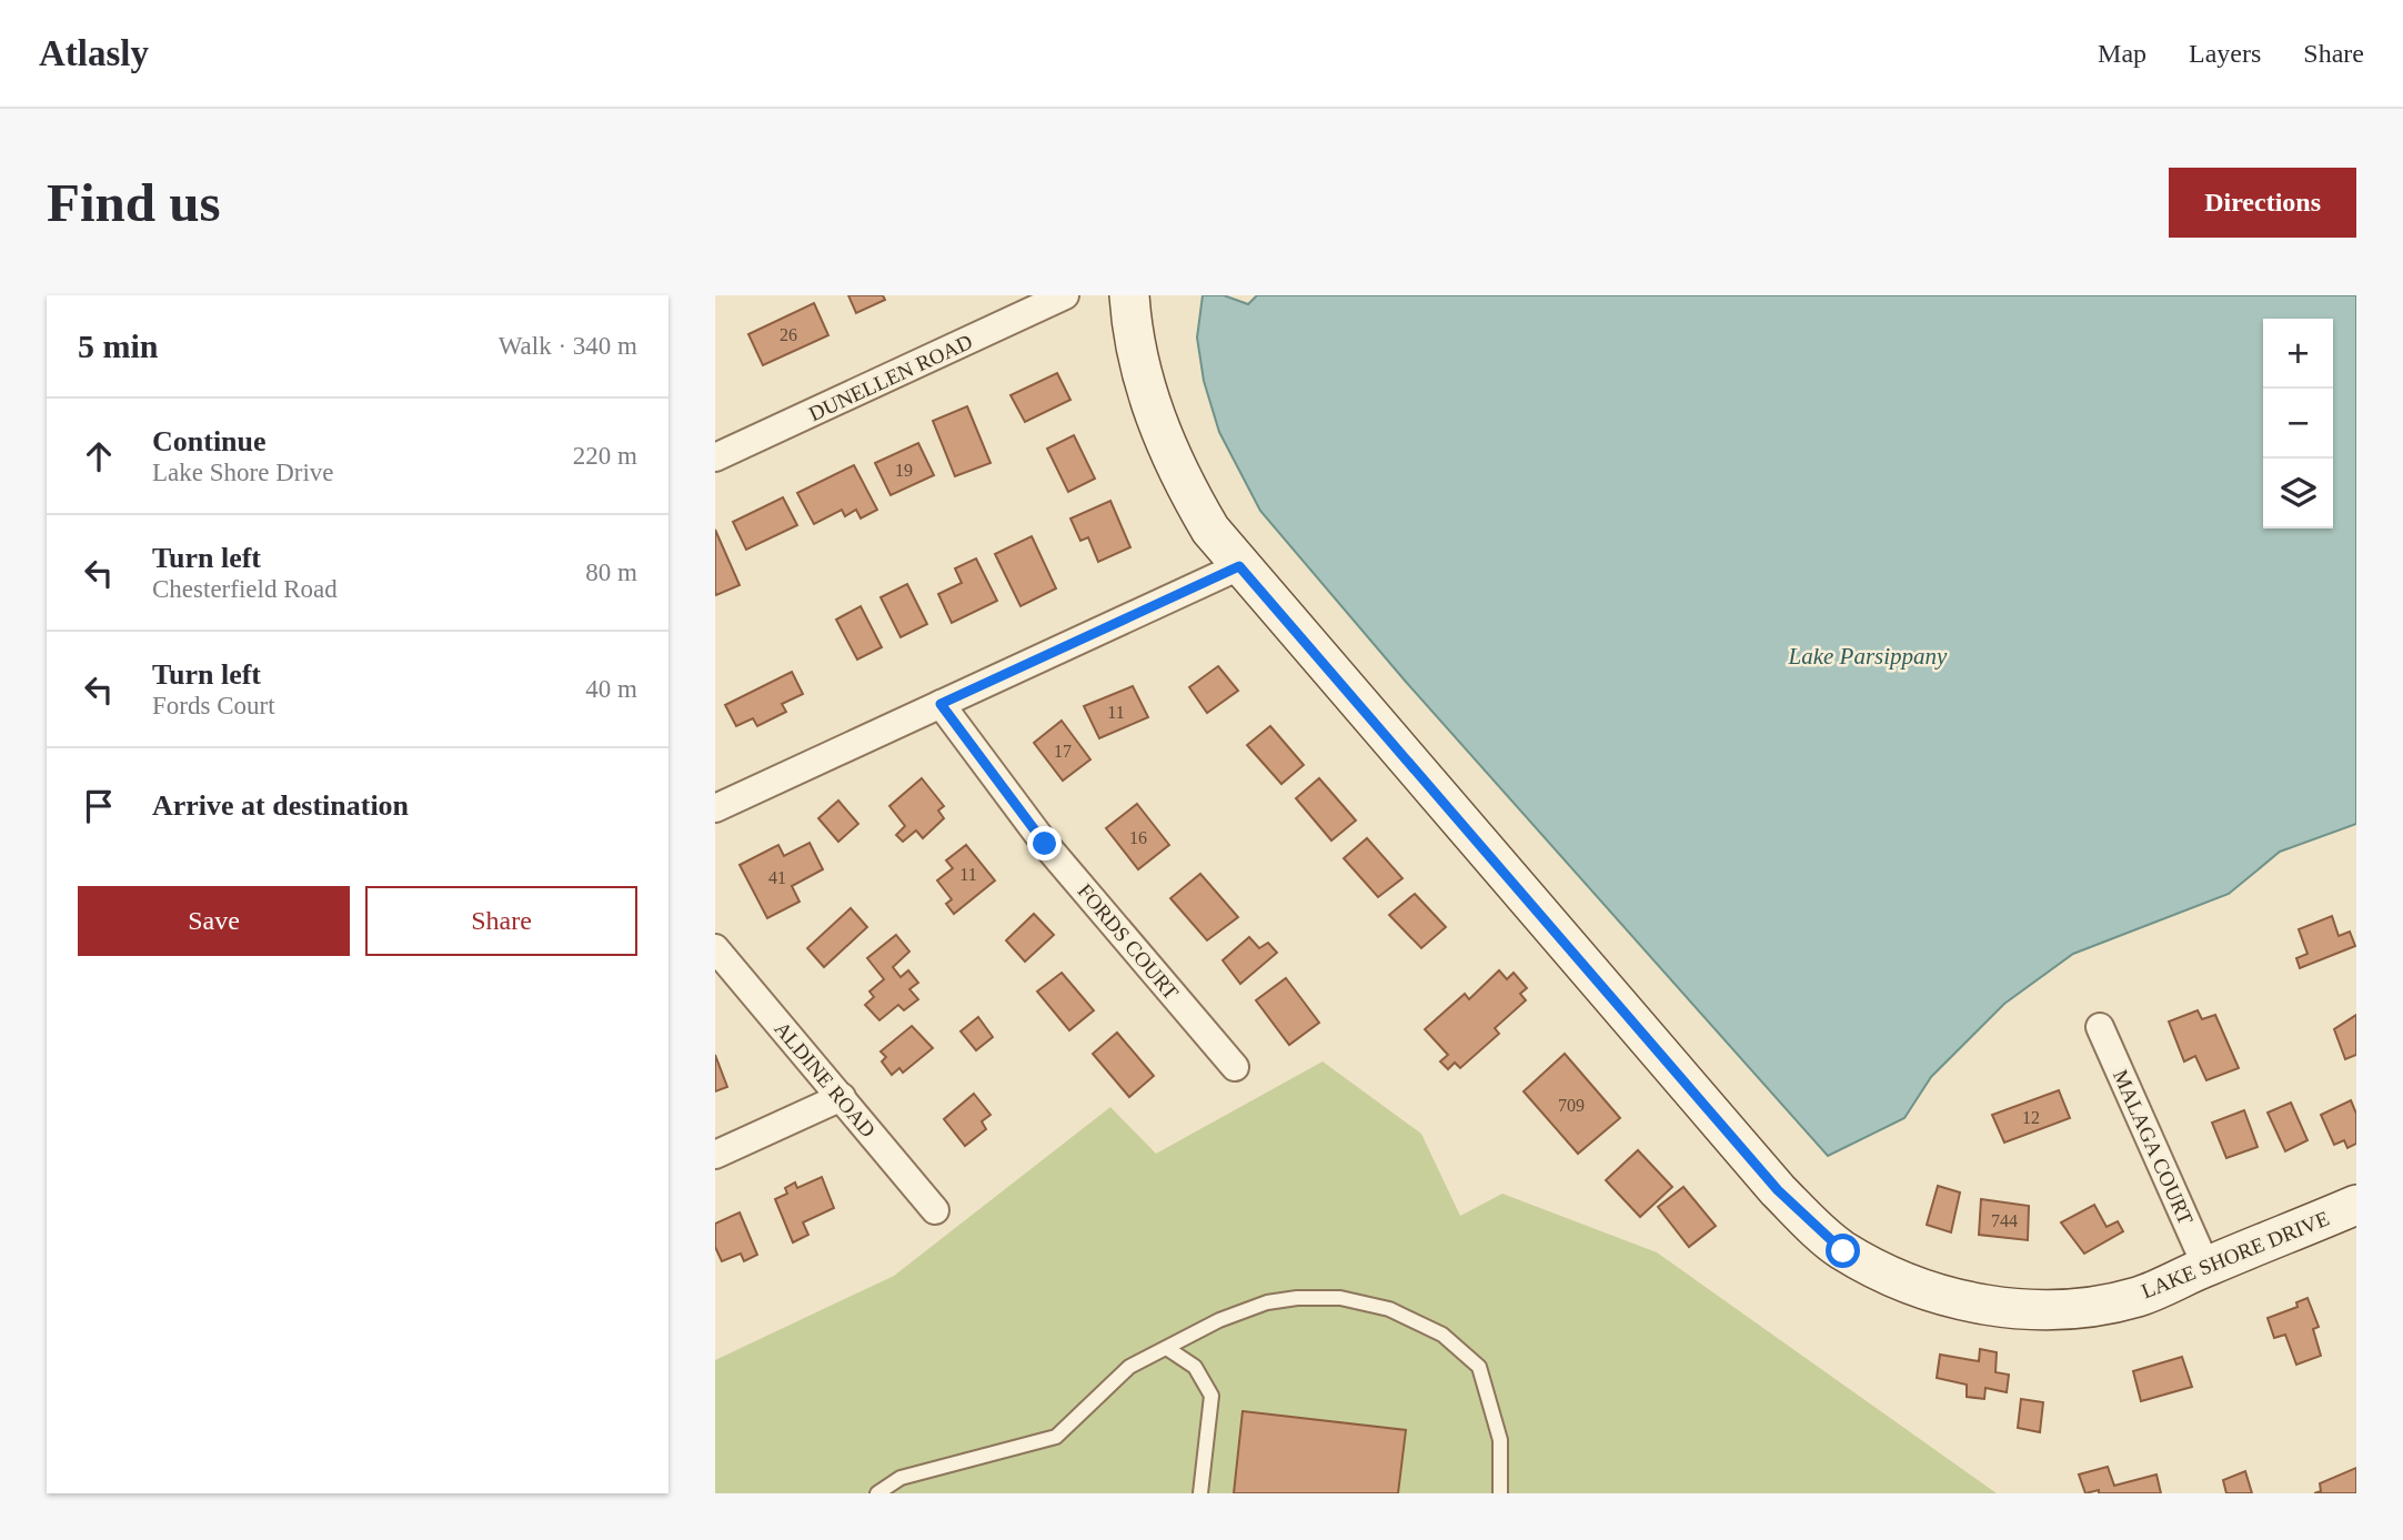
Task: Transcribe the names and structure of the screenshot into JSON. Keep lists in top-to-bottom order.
{
  "streets": {
    "street": [
      "DUNELLEN ROAD",
      "FORDS COURT",
      "ALDINE ROAD",
      "MALAGA COURT",
      "LAKE SHORE DRIVE"
    ]
  },
  "crossings": [
    ["MALAGA COURT", "LAKE SHORE DRIVE"]
  ],
  "water": ["Lake Parsippany"],
  "house_numbers": [
    "26",
    "19",
    "11",
    "17",
    "16",
    "11",
    "41",
    "709",
    "12",
    "744"
  ],
  "page": {
    "header": "Atlasly",
    "nav": ["Map", "Layers", "Share"],
    "buttons": [
      "Directions",
      ["Save", "Share"]
    ],
    "title": "Find us",
    "heading": ["5 min", "Walk · 340 m"],
    "map_buttons": ["+", "−"],
    "list": [
      ["Continue", "Lake Shore Drive", "220 m"],
      ["Turn left", "Chesterfield Road", "80 m"],
      ["Turn left", "Fords Court", "40 m"],
      "Arrive at destination"
    ]
  }
}
